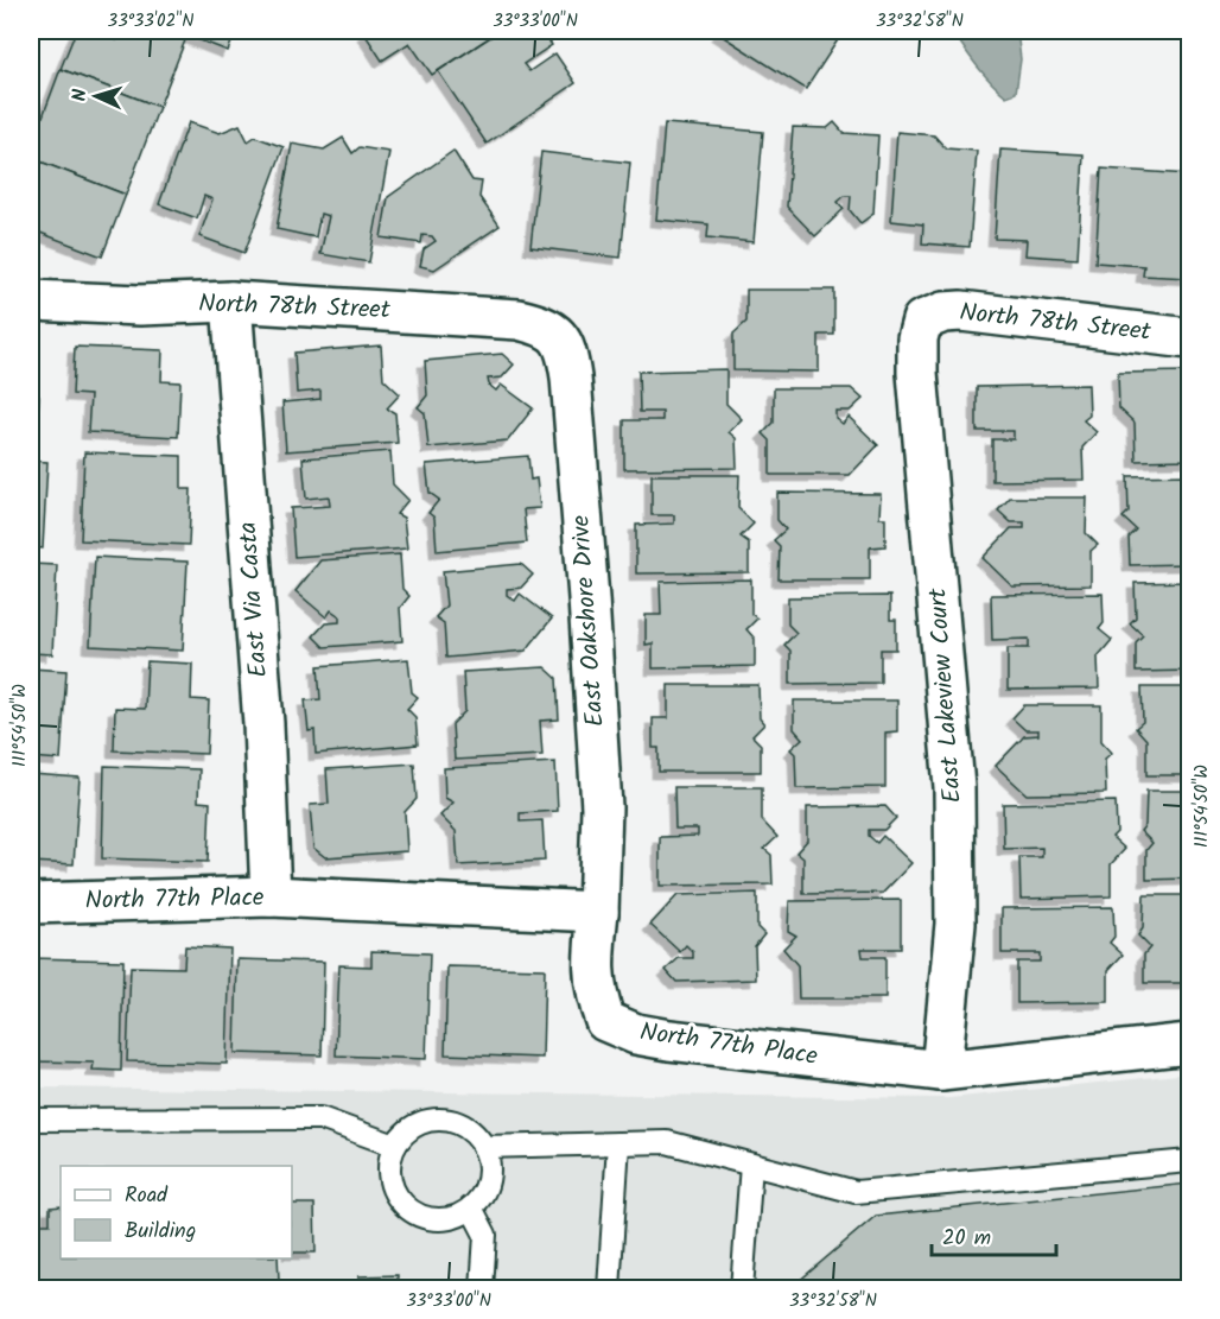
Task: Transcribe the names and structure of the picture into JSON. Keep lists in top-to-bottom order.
{
  "streets": {
    "street": [
      "North 78th Street",
      "East Via Casta",
      "East Oakshore Drive",
      "East Lakeview Court",
      "North 77th Place"
    ]
  },
  "crossings": [
    ["North 78th Street", "East Via Casta"],
    ["North 78th Street", "East Oakshore Drive"],
    ["North 78th Street", "East Lakeview Court"],
    ["East Via Casta", "North 77th Place"],
    ["East Oakshore Drive", "North 77th Place"],
    ["East Lakeview Court", "North 77th Place"]
  ],
  "legend": ["Road", "Building"],
  "scale_bar": "20 m",
  "north": "left",
  "coordinates": [
    "33°33'02\"N",
    "33°33'00\"N",
    "33°32'58\"N",
    "111°54'50\"W"
  ]
}
